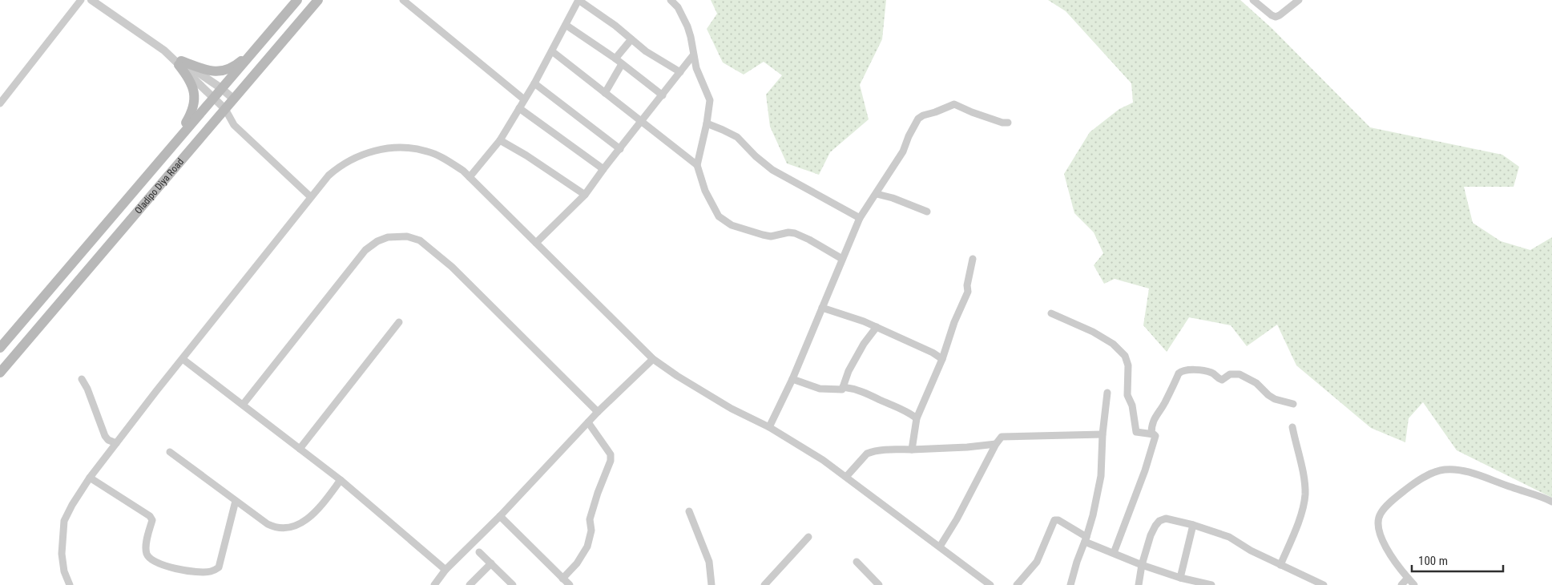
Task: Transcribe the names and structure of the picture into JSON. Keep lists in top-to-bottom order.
{
  "streets": {
    "main road": ["Oladipo Diya Road"]
  },
  "scale_bar": "100 m"
}
